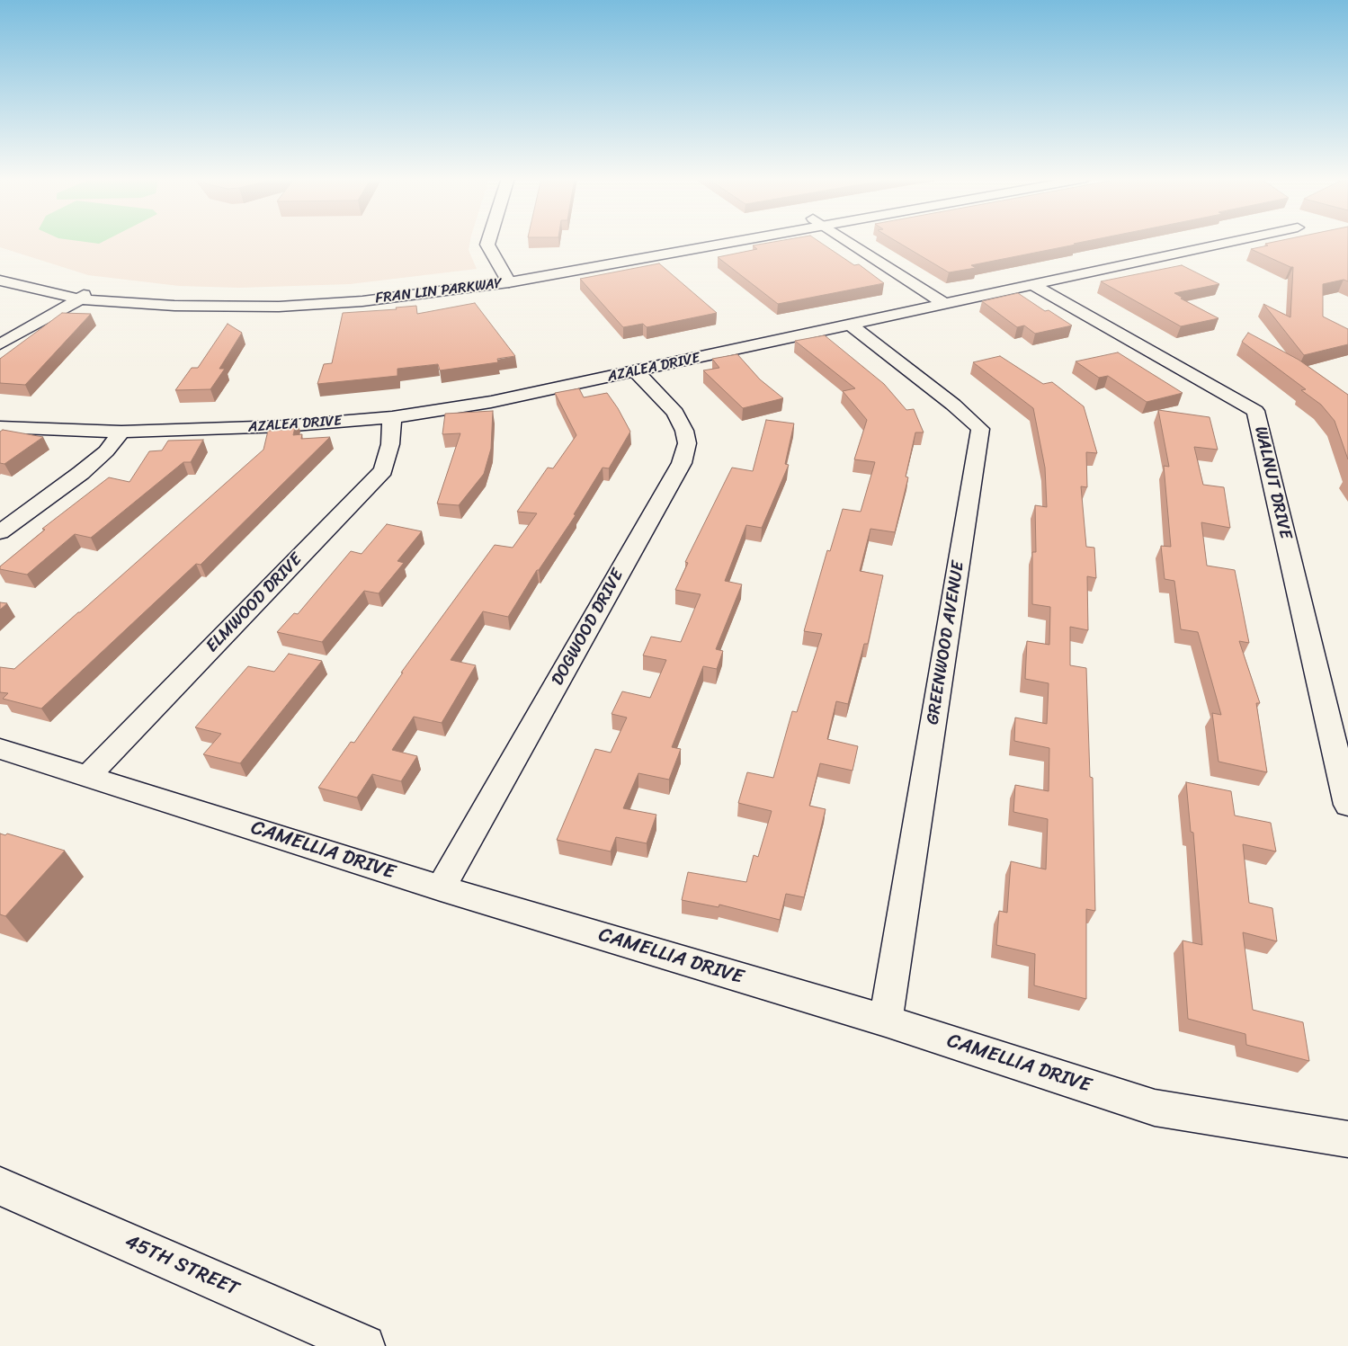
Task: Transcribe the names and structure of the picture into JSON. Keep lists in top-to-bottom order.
{
  "streets": {
    "street": [
      "FRAN LIN PARKWAY",
      "AZALEA DRIVE",
      "WALNUT DRIVE",
      "ELMWOOD DRIVE",
      "DOGWOOD DRIVE",
      "GREENWOOD AVENUE",
      "CAMELLIA DRIVE",
      "45TH STREET"
    ]
  },
  "crossings": [
    ["AZALEA DRIVE", "WALNUT DRIVE"],
    ["AZALEA DRIVE", "ELMWOOD DRIVE"],
    ["AZALEA DRIVE", "DOGWOOD DRIVE"],
    ["AZALEA DRIVE", "GREENWOOD AVENUE"],
    ["ELMWOOD DRIVE", "CAMELLIA DRIVE"],
    ["DOGWOOD DRIVE", "CAMELLIA DRIVE"],
    ["GREENWOOD AVENUE", "CAMELLIA DRIVE"]
  ]
}
